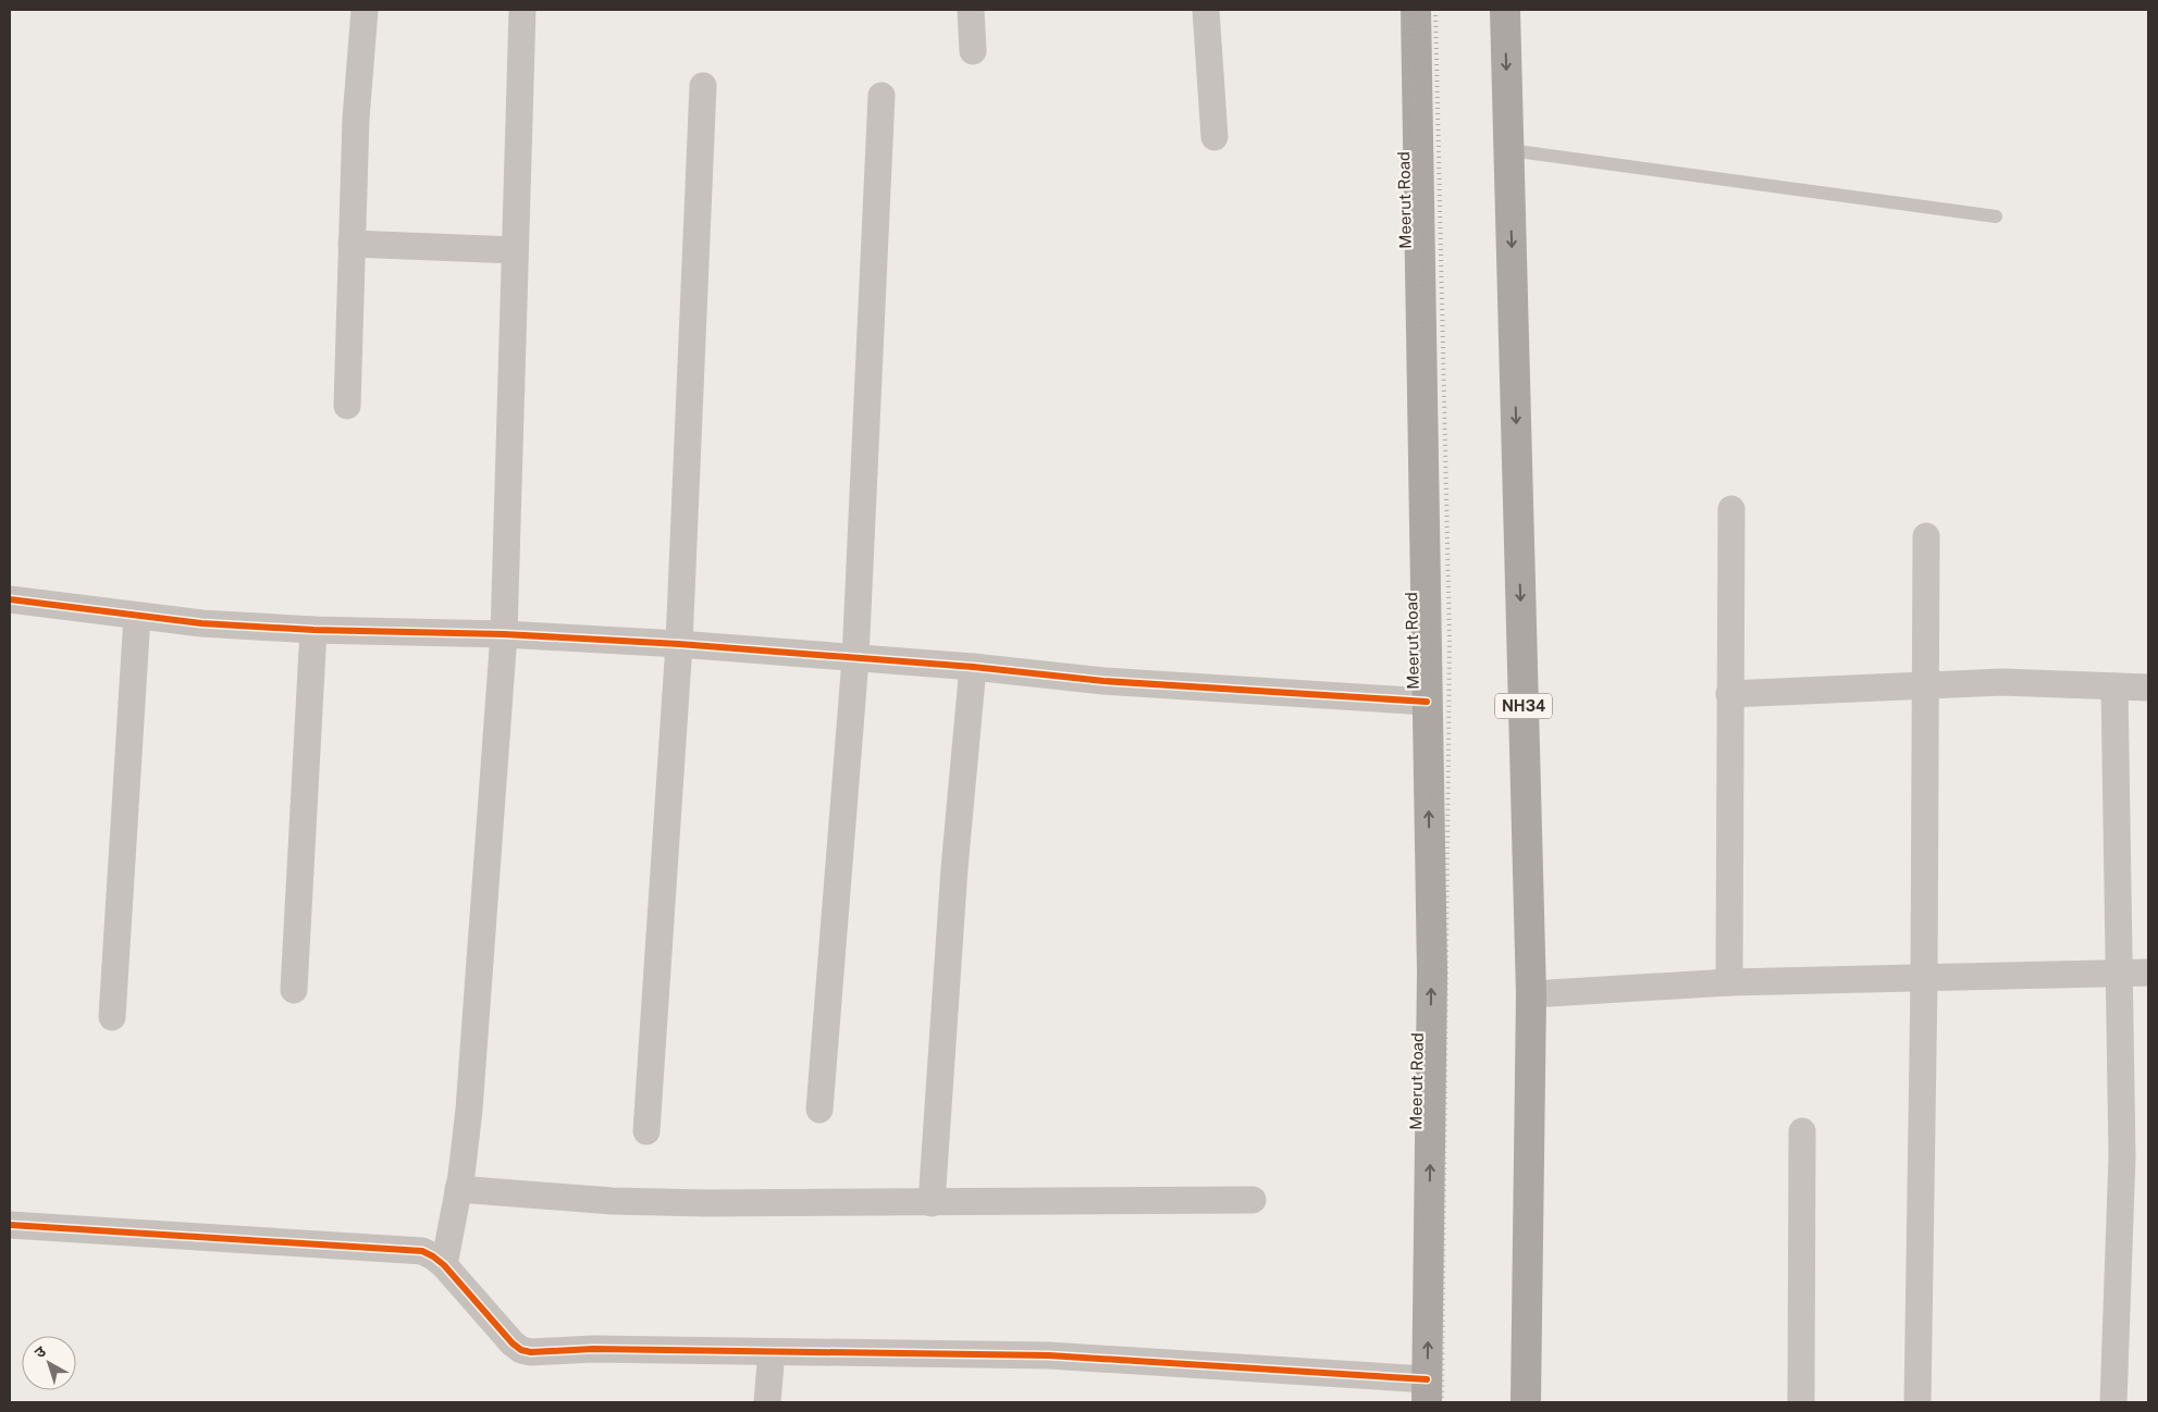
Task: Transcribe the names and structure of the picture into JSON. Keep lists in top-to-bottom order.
{
  "streets": {
    "highway": ["Meerut Road", "NH34"]
  },
  "north": "top left"
}
